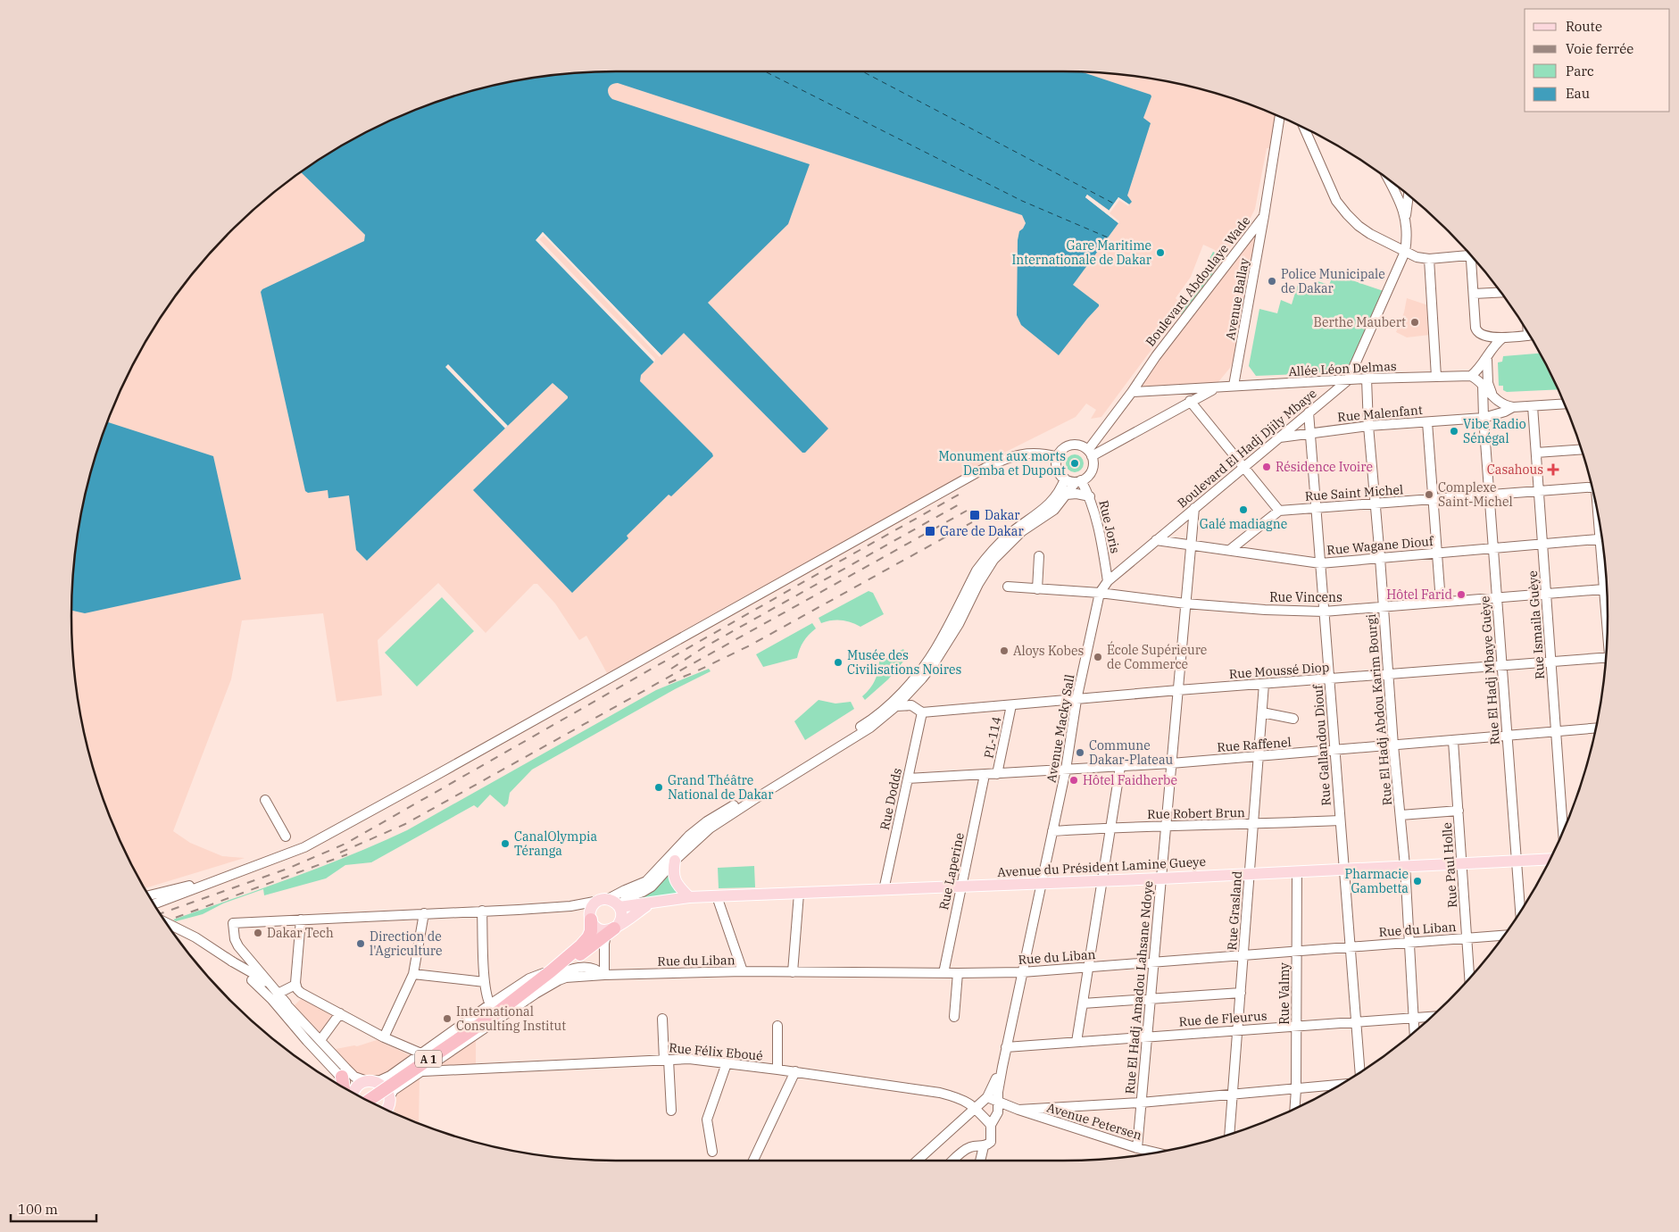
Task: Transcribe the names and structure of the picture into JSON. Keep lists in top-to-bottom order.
{
  "streets": {
    "highway": ["A 1"],
    "main road": ["Avenue du Président Lamine Gueye"],
    "street": [
      "Boulevard Abdoulaye Wade",
      "Avenue Ballay",
      "Allée Léon Delmas",
      "Rue Malenfant",
      "Boulevard El Hadj Djily Mbaye",
      "Rue Saint Michel",
      "Rue Joris",
      "Rue Wagane Diouf",
      "Rue Vincens",
      "Rue Ismaila Guèye",
      "Rue Moussé Diop",
      "Rue El Hadj Mbaye Guèye",
      "Rue El Hadj Abdou Karim Bourgi",
      "Avenue Macky Sall",
      "PL-114",
      "Rue Raffenel",
      "Rue Gallandou Diouf",
      "Rue Dodds",
      "Rue Robert Brun",
      "Rue Paul Holle",
      "Rue Laperine",
      "Rue Grasland",
      "Rue du Liban",
      "Rue El Hadj Amadou Lahsane Ndoye",
      "Rue Valmy",
      "Rue de Fleurus",
      "Rue Félix Eboué",
      "Avenue Petersen"
    ]
  },
  "crossings": [
    ["Boulevard Abdoulaye Wade", "Avenue Ballay"],
    ["Boulevard Abdoulaye Wade", "Rue Joris"],
    ["Avenue Ballay", "Allée Léon Delmas"],
    ["Allée Léon Delmas", "Boulevard El Hadj Djily Mbaye"],
    ["Allée Léon Delmas", "Rue El Hadj Abdou Karim Bourgi"],
    ["Rue Malenfant", "Boulevard El Hadj Djily Mbaye"],
    ["Rue Malenfant", "Rue Ismaila Guèye"],
    ["Rue Malenfant", "Rue El Hadj Mbaye Guèye"],
    ["Rue Malenfant", "Rue El Hadj Abdou Karim Bourgi"],
    ["Rue Malenfant", "Rue Gallandou Diouf"],
    ["Boulevard El Hadj Djily Mbaye", "Rue Joris"],
    ["Boulevard El Hadj Djily Mbaye", "Rue Wagane Diouf"],
    ["Boulevard El Hadj Djily Mbaye", "Avenue Macky Sall"],
    ["Boulevard El Hadj Djily Mbaye", "Rue Gallandou Diouf"],
    ["Boulevard El Hadj Djily Mbaye", "Rue El Hadj Amadou Lahsane Ndoye"],
    ["Rue Saint Michel", "Rue Ismaila Guèye"],
    ["Rue Saint Michel", "Rue El Hadj Mbaye Guèye"],
    ["Rue Saint Michel", "Rue El Hadj Abdou Karim Bourgi"],
    ["Rue Saint Michel", "Rue Gallandou Diouf"],
    ["Rue Joris", "Avenue Macky Sall"],
    ["Rue Wagane Diouf", "Rue Ismaila Guèye"],
    ["Rue Wagane Diouf", "Rue El Hadj Mbaye Guèye"],
    ["Rue Wagane Diouf", "Rue El Hadj Abdou Karim Bourgi"],
    ["Rue Wagane Diouf", "Rue Gallandou Diouf"],
    ["Rue Wagane Diouf", "Rue El Hadj Amadou Lahsane Ndoye"],
    ["Rue Vincens", "Rue Ismaila Guèye"],
    ["Rue Vincens", "Rue El Hadj Mbaye Guèye"],
    ["Rue Vincens", "Rue El Hadj Abdou Karim Bourgi"],
    ["Rue Vincens", "Avenue Macky Sall"],
    ["Rue Vincens", "Rue Gallandou Diouf"],
    ["Rue Vincens", "Rue El Hadj Amadou Lahsane Ndoye"],
    ["Rue Ismaila Guèye", "Rue Moussé Diop"],
    ["Rue Ismaila Guèye", "Rue Raffenel"],
    ["Rue Moussé Diop", "Rue El Hadj Mbaye Guèye"],
    ["Rue Moussé Diop", "Rue El Hadj Abdou Karim Bourgi"],
    ["Rue Moussé Diop", "Avenue Macky Sall"],
    ["Rue Moussé Diop", "PL-114"],
    ["Rue Moussé Diop", "Rue Gallandou Diouf"],
    ["Rue Moussé Diop", "Rue Dodds"],
    ["Rue Moussé Diop", "Rue Grasland"],
    ["Rue Moussé Diop", "Rue El Hadj Amadou Lahsane Ndoye"],
    ["Rue El Hadj Mbaye Guèye", "Rue Raffenel"],
    ["Rue El Hadj Mbaye Guèye", "Avenue du Président Lamine Gueye"],
    ["Rue El Hadj Abdou Karim Bourgi", "Rue Raffenel"],
    ["Rue El Hadj Abdou Karim Bourgi", "Avenue du Président Lamine Gueye"],
    ["Rue El Hadj Abdou Karim Bourgi", "Rue du Liban"],
    ["Rue El Hadj Abdou Karim Bourgi", "Rue de Fleurus"],
    ["Avenue Macky Sall", "Rue Raffenel"],
    ["Avenue Macky Sall", "Rue Robert Brun"],
    ["Avenue Macky Sall", "Avenue du Président Lamine Gueye"],
    ["Avenue Macky Sall", "Rue du Liban"],
    ["Avenue Macky Sall", "Rue de Fleurus"],
    ["PL-114", "Rue Raffenel"],
    ["Rue Raffenel", "Rue Gallandou Diouf"],
    ["Rue Raffenel", "Rue Dodds"],
    ["Rue Raffenel", "Rue Paul Holle"],
    ["Rue Raffenel", "Rue Laperine"],
    ["Rue Raffenel", "Rue Grasland"],
    ["Rue Raffenel", "Rue El Hadj Amadou Lahsane Ndoye"],
    ["Rue Gallandou Diouf", "Rue Robert Brun"],
    ["Rue Gallandou Diouf", "Avenue du Président Lamine Gueye"],
    ["Rue Gallandou Diouf", "Rue du Liban"],
    ["Rue Gallandou Diouf", "Rue de Fleurus"],
    ["Rue Dodds", "Avenue du Président Lamine Gueye"],
    ["Rue Robert Brun", "Rue Grasland"],
    ["Rue Robert Brun", "Rue El Hadj Amadou Lahsane Ndoye"],
    ["Rue Paul Holle", "Avenue du Président Lamine Gueye"],
    ["Rue Paul Holle", "Rue du Liban"],
    ["Avenue du Président Lamine Gueye", "Rue Laperine"],
    ["Avenue du Président Lamine Gueye", "Rue Grasland"],
    ["Avenue du Président Lamine Gueye", "Rue El Hadj Amadou Lahsane Ndoye"],
    ["Avenue du Président Lamine Gueye", "Rue Valmy"],
    ["Avenue du Président Lamine Gueye", "A 1"],
    ["Rue Laperine", "Rue du Liban"],
    ["Rue Grasland", "Rue du Liban"],
    ["Rue Grasland", "Rue de Fleurus"],
    ["Rue du Liban", "Rue El Hadj Amadou Lahsane Ndoye"],
    ["Rue du Liban", "Rue Valmy"],
    ["Rue du Liban", "Rue Félix Eboué"],
    ["Rue El Hadj Amadou Lahsane Ndoye", "Rue de Fleurus"],
    ["Rue El Hadj Amadou Lahsane Ndoye", "Avenue Petersen"],
    ["Rue Valmy", "Rue de Fleurus"]
  ],
  "places": {
    "other": [
      "Gare Maritime Internationale de Dakar",
      "Police Municipale de Dakar",
      "Berthe Maubert",
      "Vibe Radio Sénégal",
      "Monument aux morts Demba et Dupont",
      "Résidence Ivoire",
      "Complexe Saint-Michel",
      "Galé madiagne",
      "Hôtel Farid",
      "Aloys Kobes",
      "École Supérieure de Commerce",
      "Musée des Civilisations Noires",
      "Commune Dakar-Plateau",
      "Hôtel Faidherbe",
      "Grand Théâtre National de Dakar",
      "CanalOlympia Téranga",
      "Pharmacie Gambetta",
      "Dakar Tech",
      "Direction de l'Agriculture",
      "International Consulting Institut"
    ],
    "health": ["Casahous"],
    "transit": ["Dakar", "Gare de Dakar"]
  },
  "legend": [
    "Route",
    "Voie ferrée",
    "Parc",
    "Eau"
  ],
  "scale_bar": "100 m"
}
